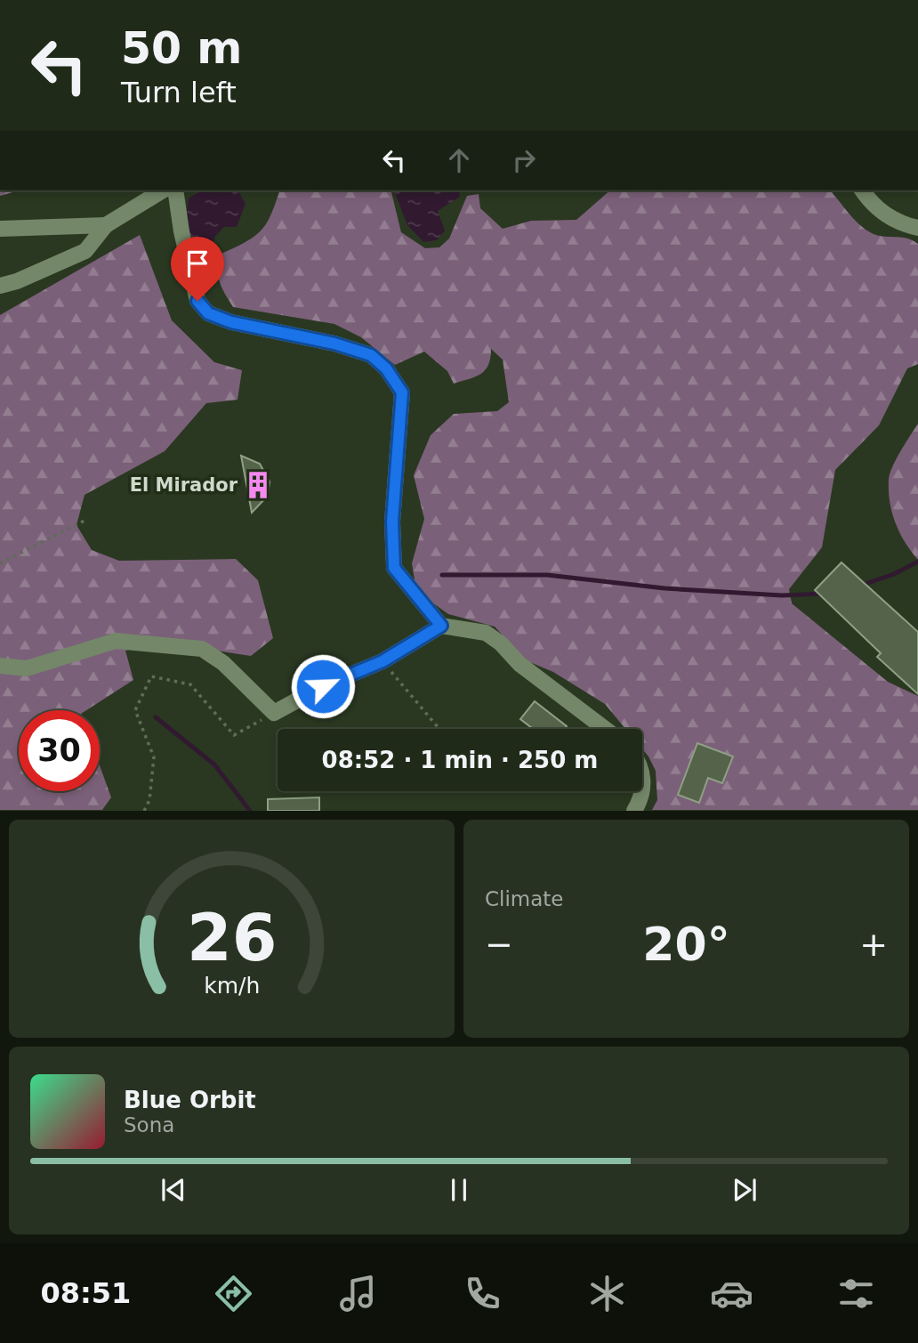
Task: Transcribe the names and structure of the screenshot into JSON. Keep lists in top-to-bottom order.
{
  "places": {
    "building": ["El Mirador"]
  },
  "page": {
    "turn": ["50 m", "Turn left"],
    "limit": "30",
    "trip": "08:52 · 1 min · 250 m",
    "tile": "Climate",
    "heat": ["−", "20°", "+"],
    "song": ["Blue Orbit", "Sona"],
    "tabs": "08:51",
    "gauge": ["26", "km/h"]
  }
}
